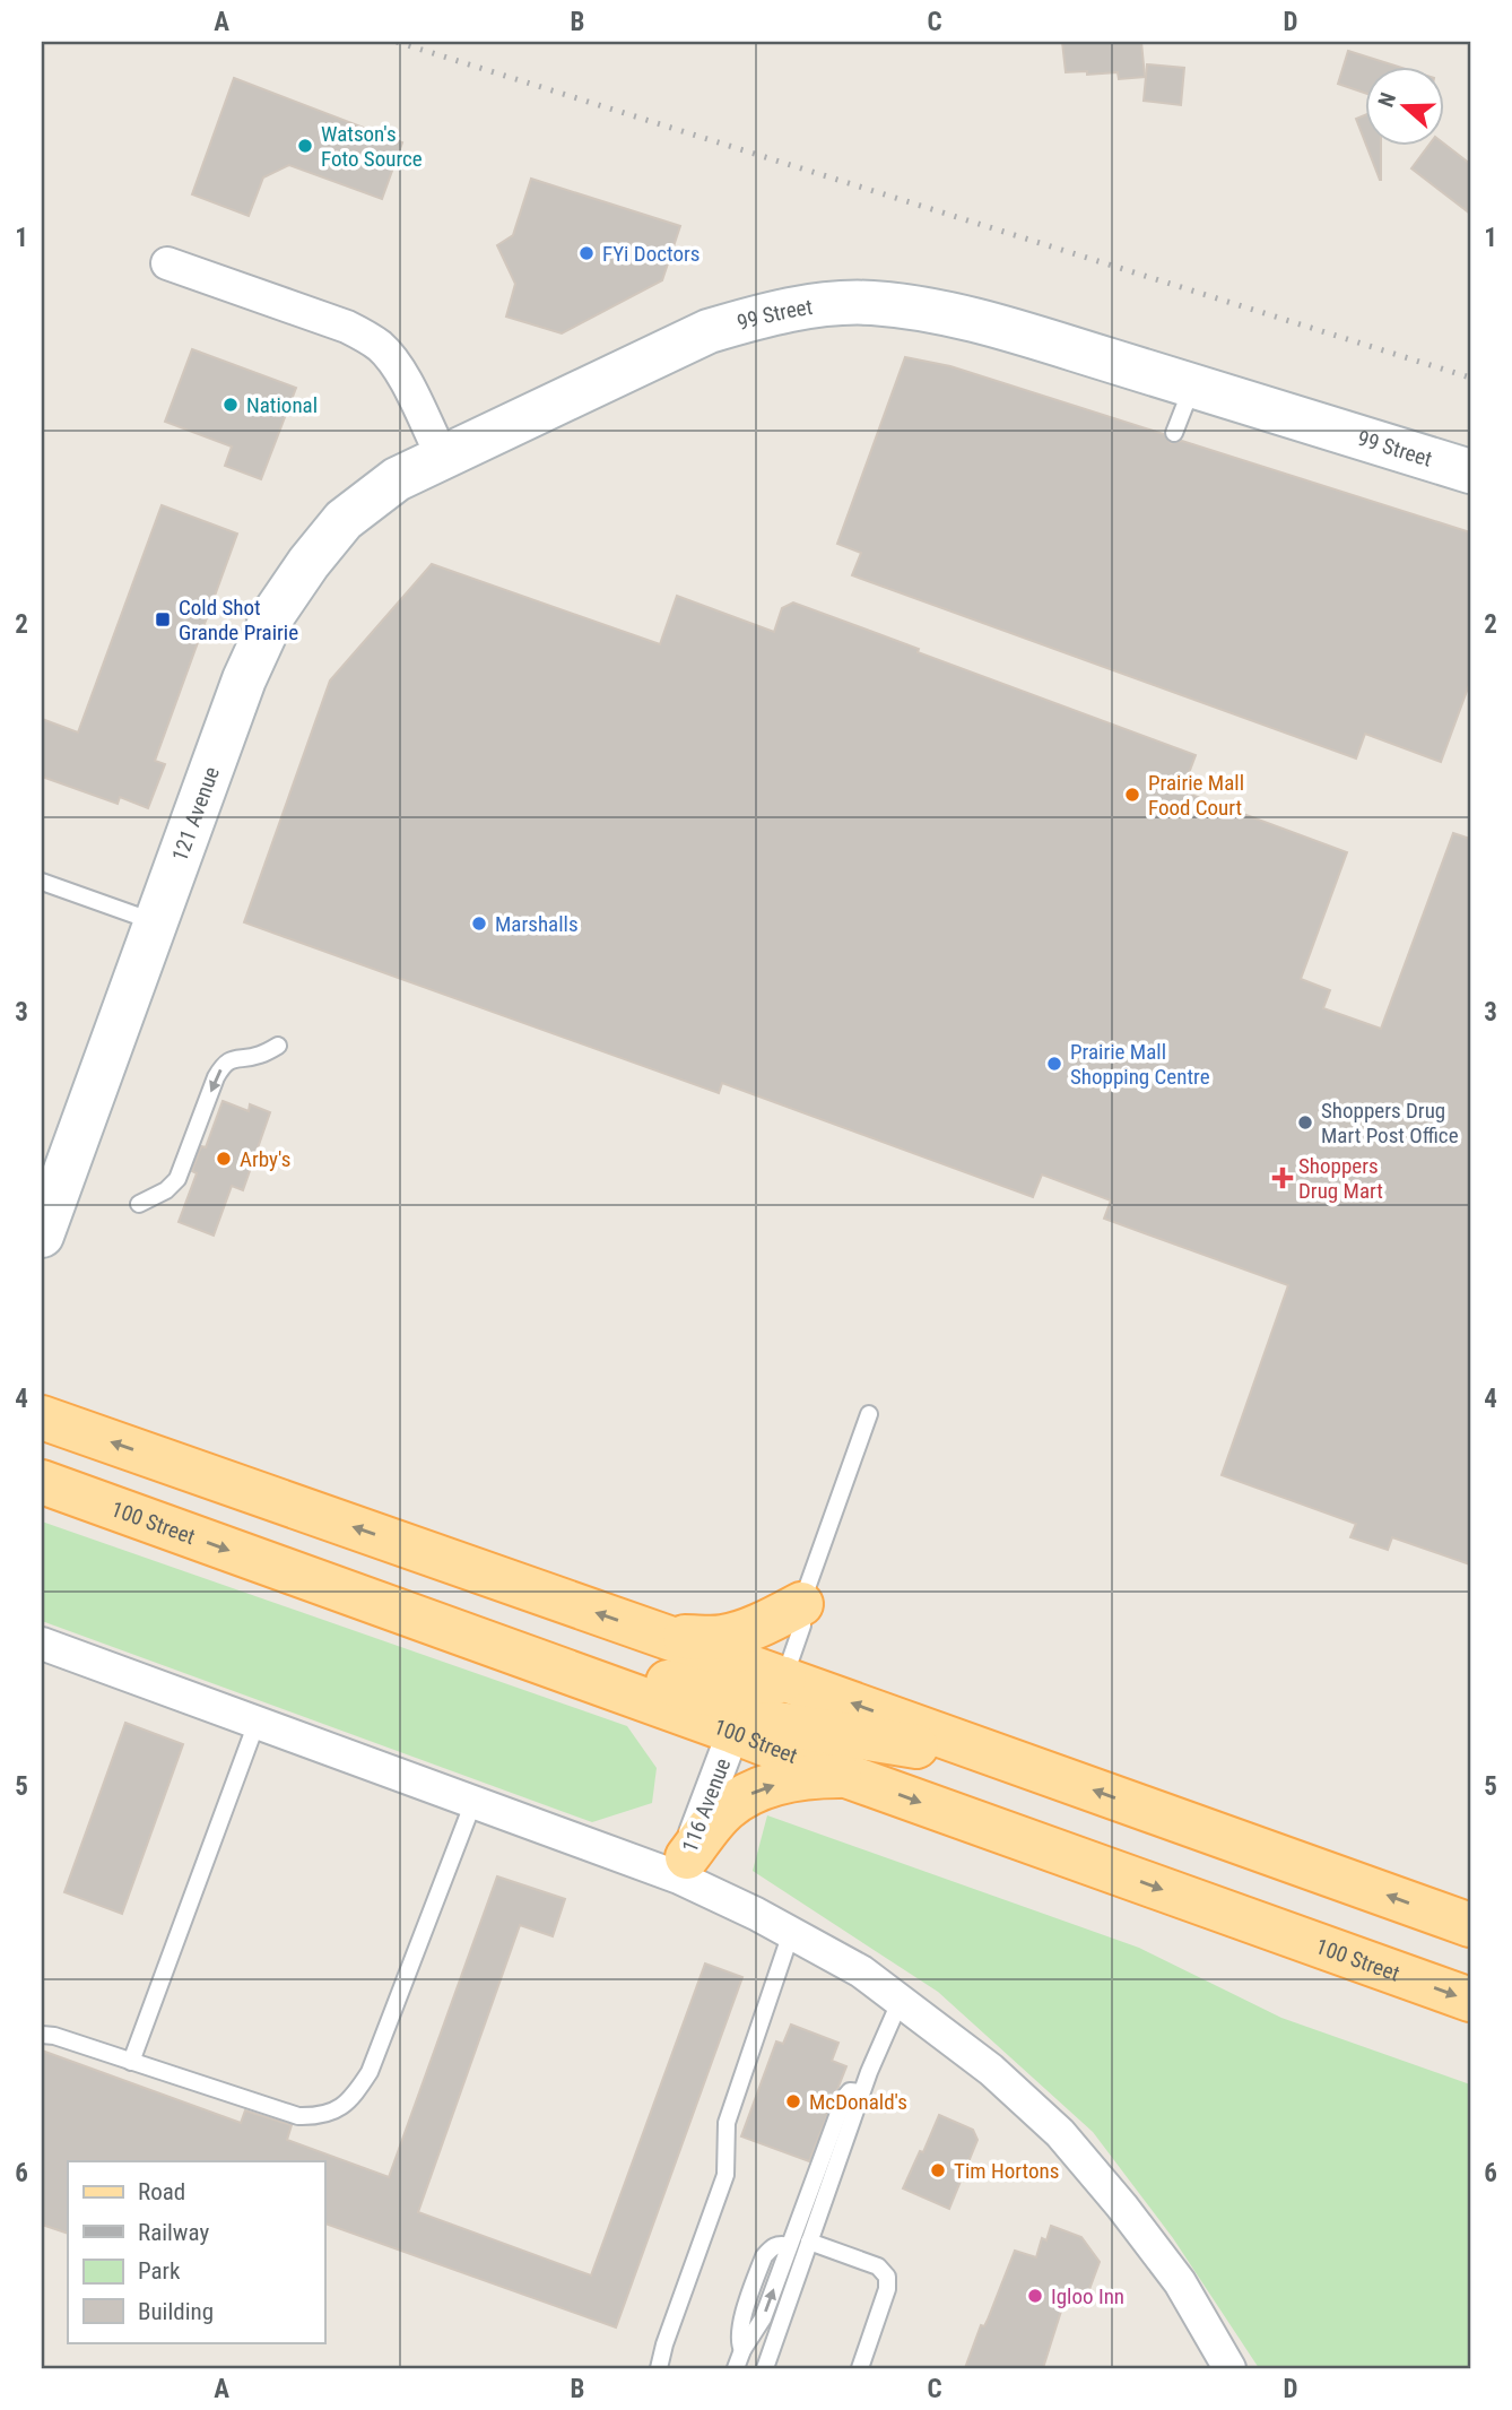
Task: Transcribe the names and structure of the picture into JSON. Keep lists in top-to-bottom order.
{
  "streets": {
    "main road": ["100 Street"],
    "street": ["99 Street", "121 Avenue", "116 Avenue"]
  },
  "crossings": [
    ["99 Street", "121 Avenue"],
    ["100 Street", "116 Avenue"]
  ],
  "places": {
    "other": [
      "Watson's Foto Source",
      "FYi Doctors",
      "National",
      "Prairie Mall Food Court",
      "Marshalls",
      "Prairie Mall Shopping Centre",
      "Shoppers Drug Mart Post Office",
      "Arby's",
      "McDonald's",
      "Tim Hortons",
      "Igloo Inn"
    ],
    "transit": ["Cold Shot Grande Prairie"],
    "health": ["Shoppers Drug Mart"]
  },
  "legend": [
    "Road",
    "Railway",
    "Park",
    "Building"
  ],
  "north": "left",
  "grid": {
    "columns": [
      "A",
      "B",
      "C",
      "D"
    ],
    "rows": [
      "1",
      "2",
      "3",
      "4",
      "5",
      "6"
    ]
  }
}
